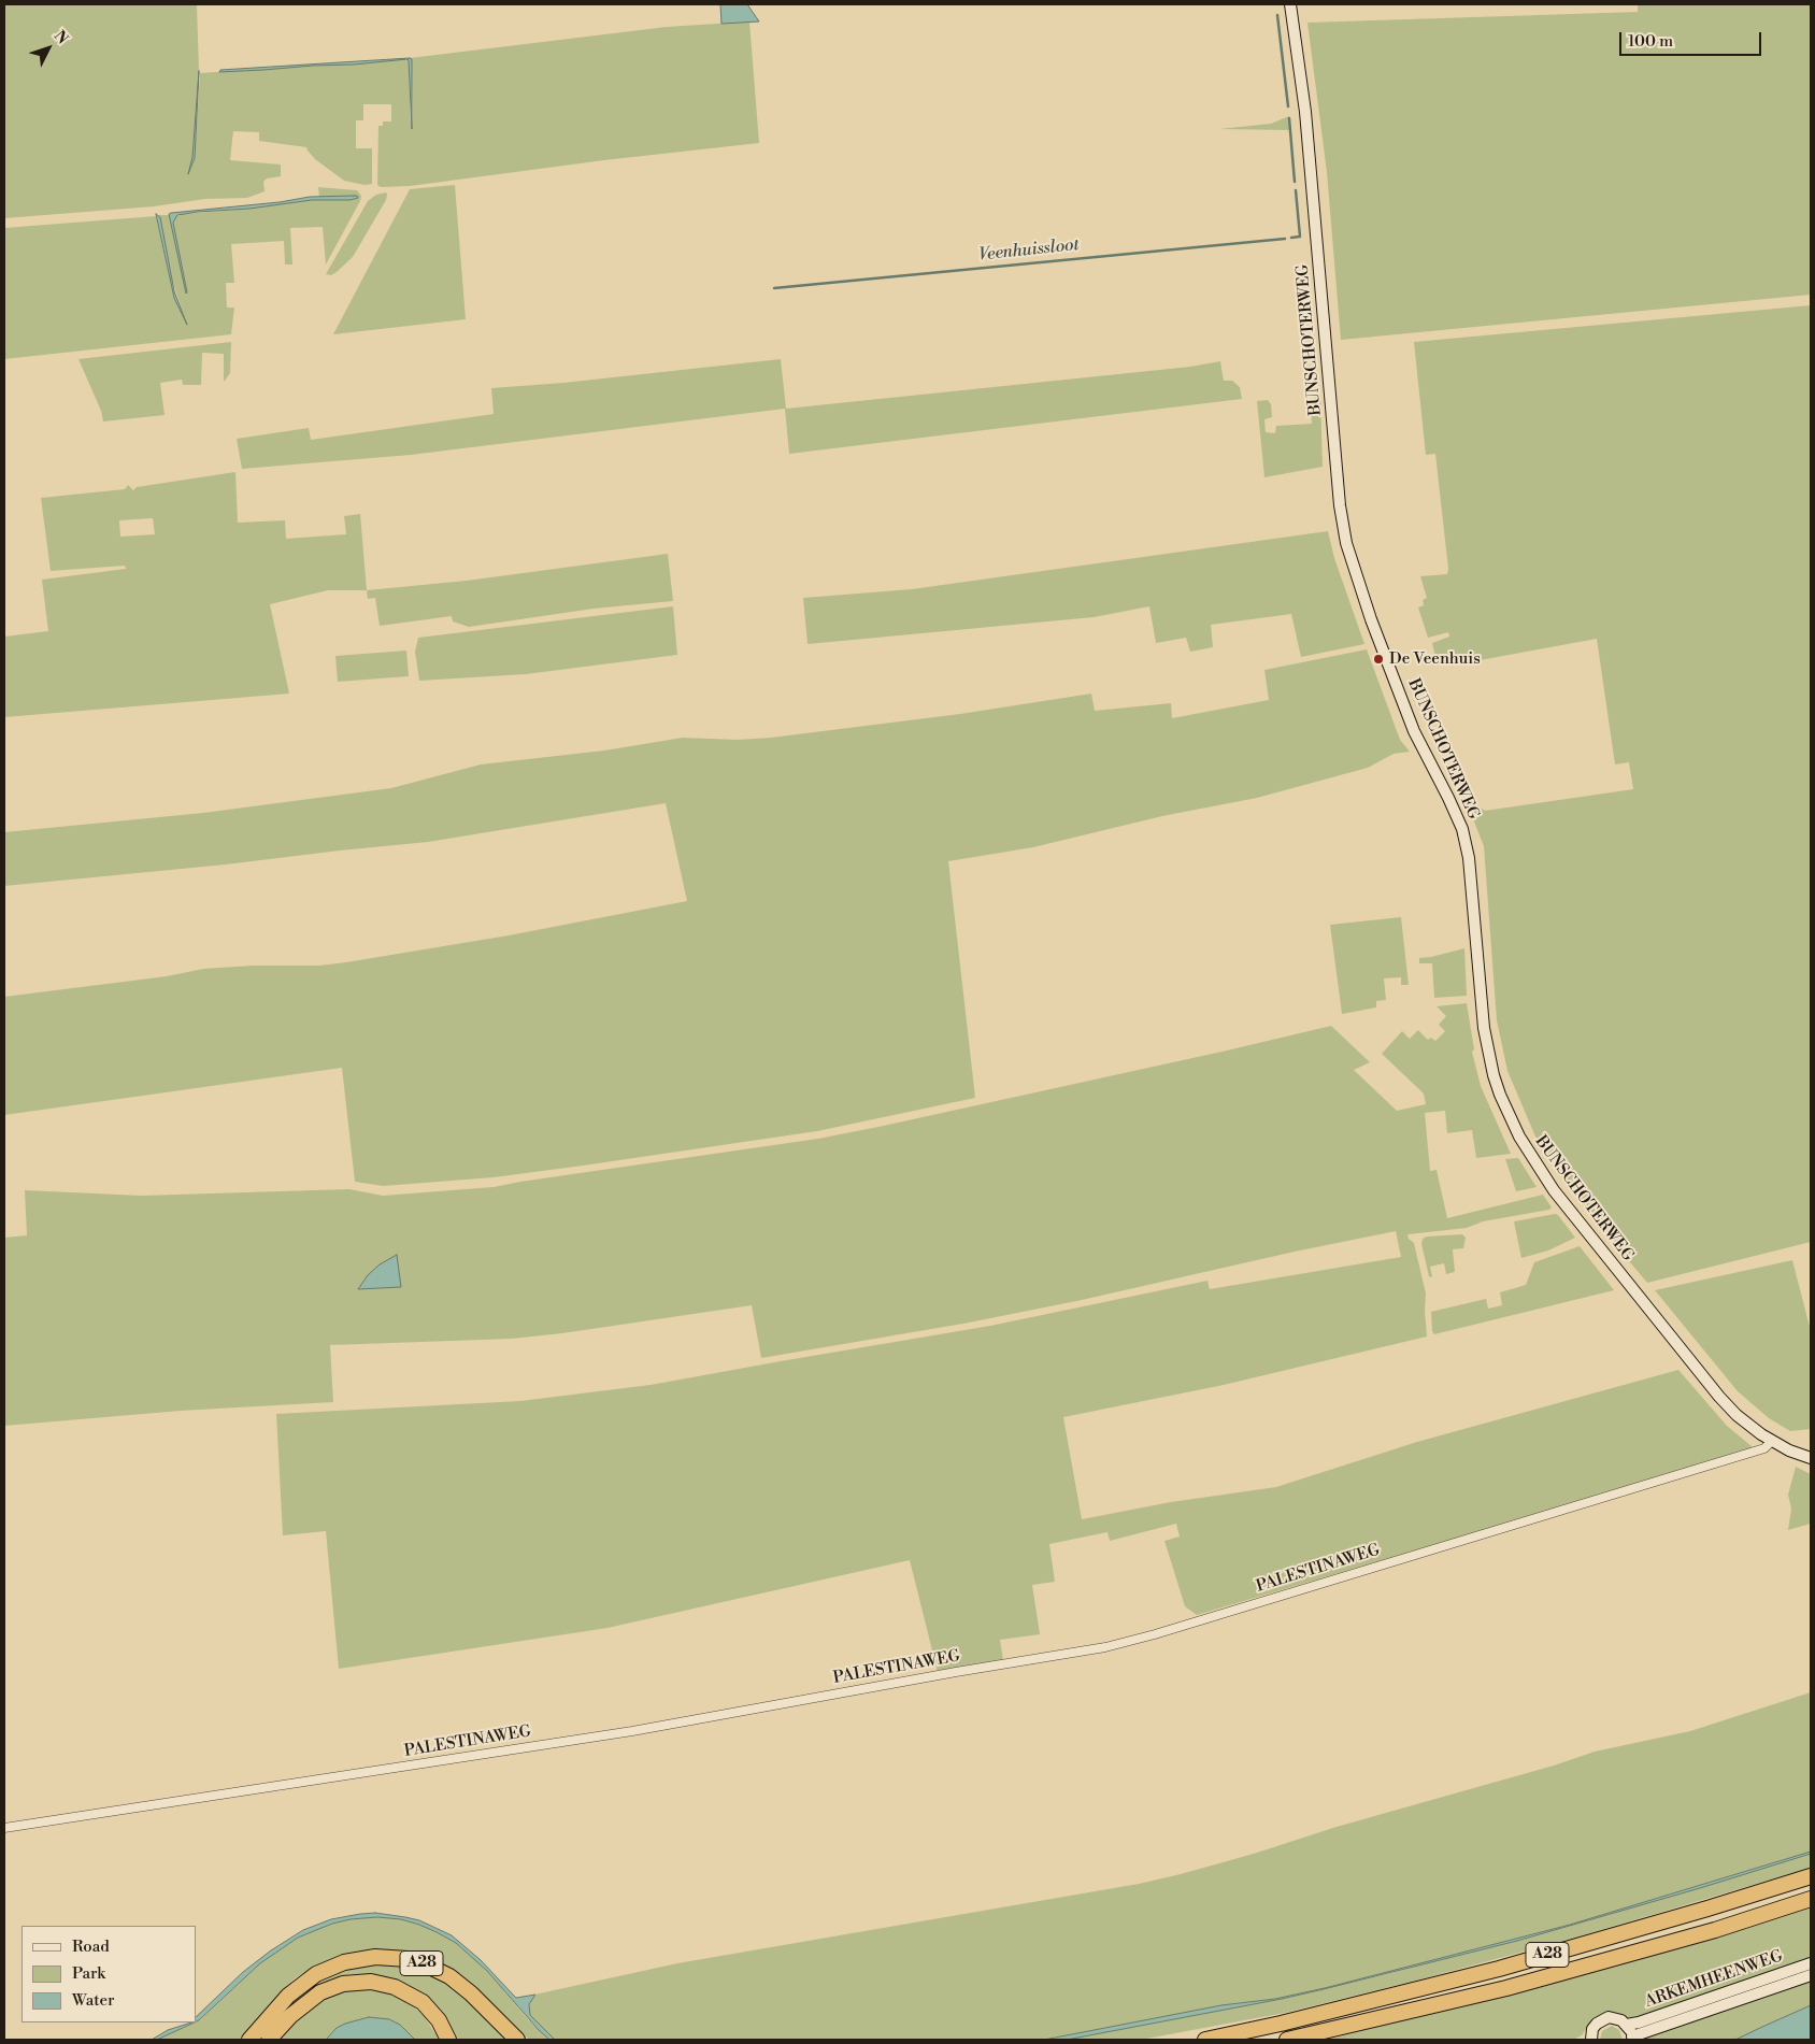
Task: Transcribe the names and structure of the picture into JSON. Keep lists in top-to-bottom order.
{
  "streets": {
    "highway": ["A28"],
    "main road": ["BUNSCHOTERWEG", "ARKEMHEENWEG"],
    "street": ["PALESTINAWEG"]
  },
  "crossings": [
    ["BUNSCHOTERWEG", "PALESTINAWEG"]
  ],
  "water": ["Veenhuissloot"],
  "places": ["De Veenhuis"],
  "legend": ["Road", "Park", "Water"],
  "scale_bar": "100 m",
  "north": "top right"
}
